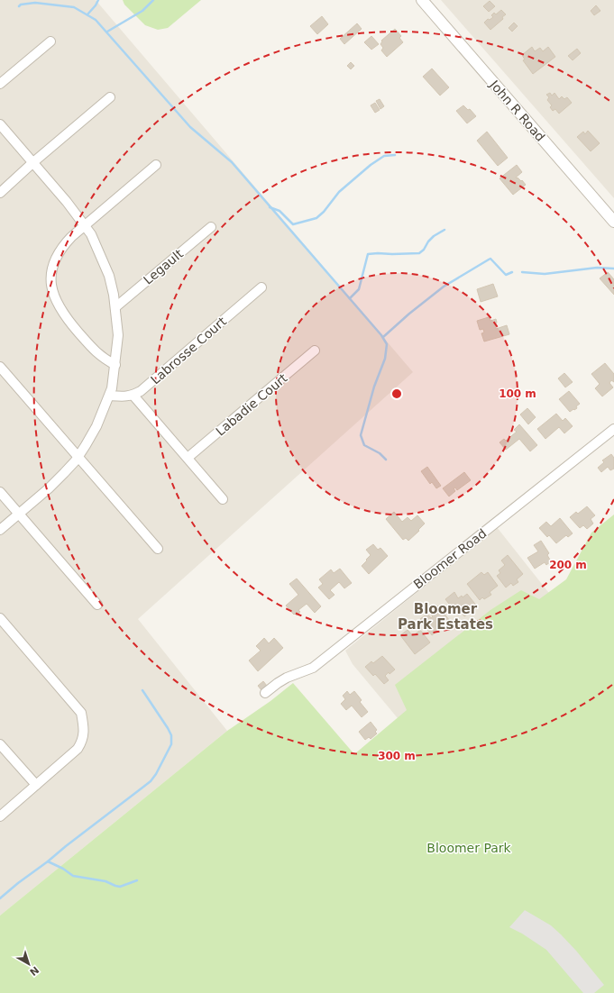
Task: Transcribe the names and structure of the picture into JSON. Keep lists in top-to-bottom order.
{
  "streets": {
    "street": [
      "John R Road",
      "Legault",
      "Labrosse Court",
      "Labadie Court",
      "Bloomer Road"
    ]
  },
  "districts": ["Bloomer Park Estates"],
  "parks": ["Bloomer Park"],
  "north": "bottom right",
  "rings": ["100 m", "200 m", "300 m"]
}
